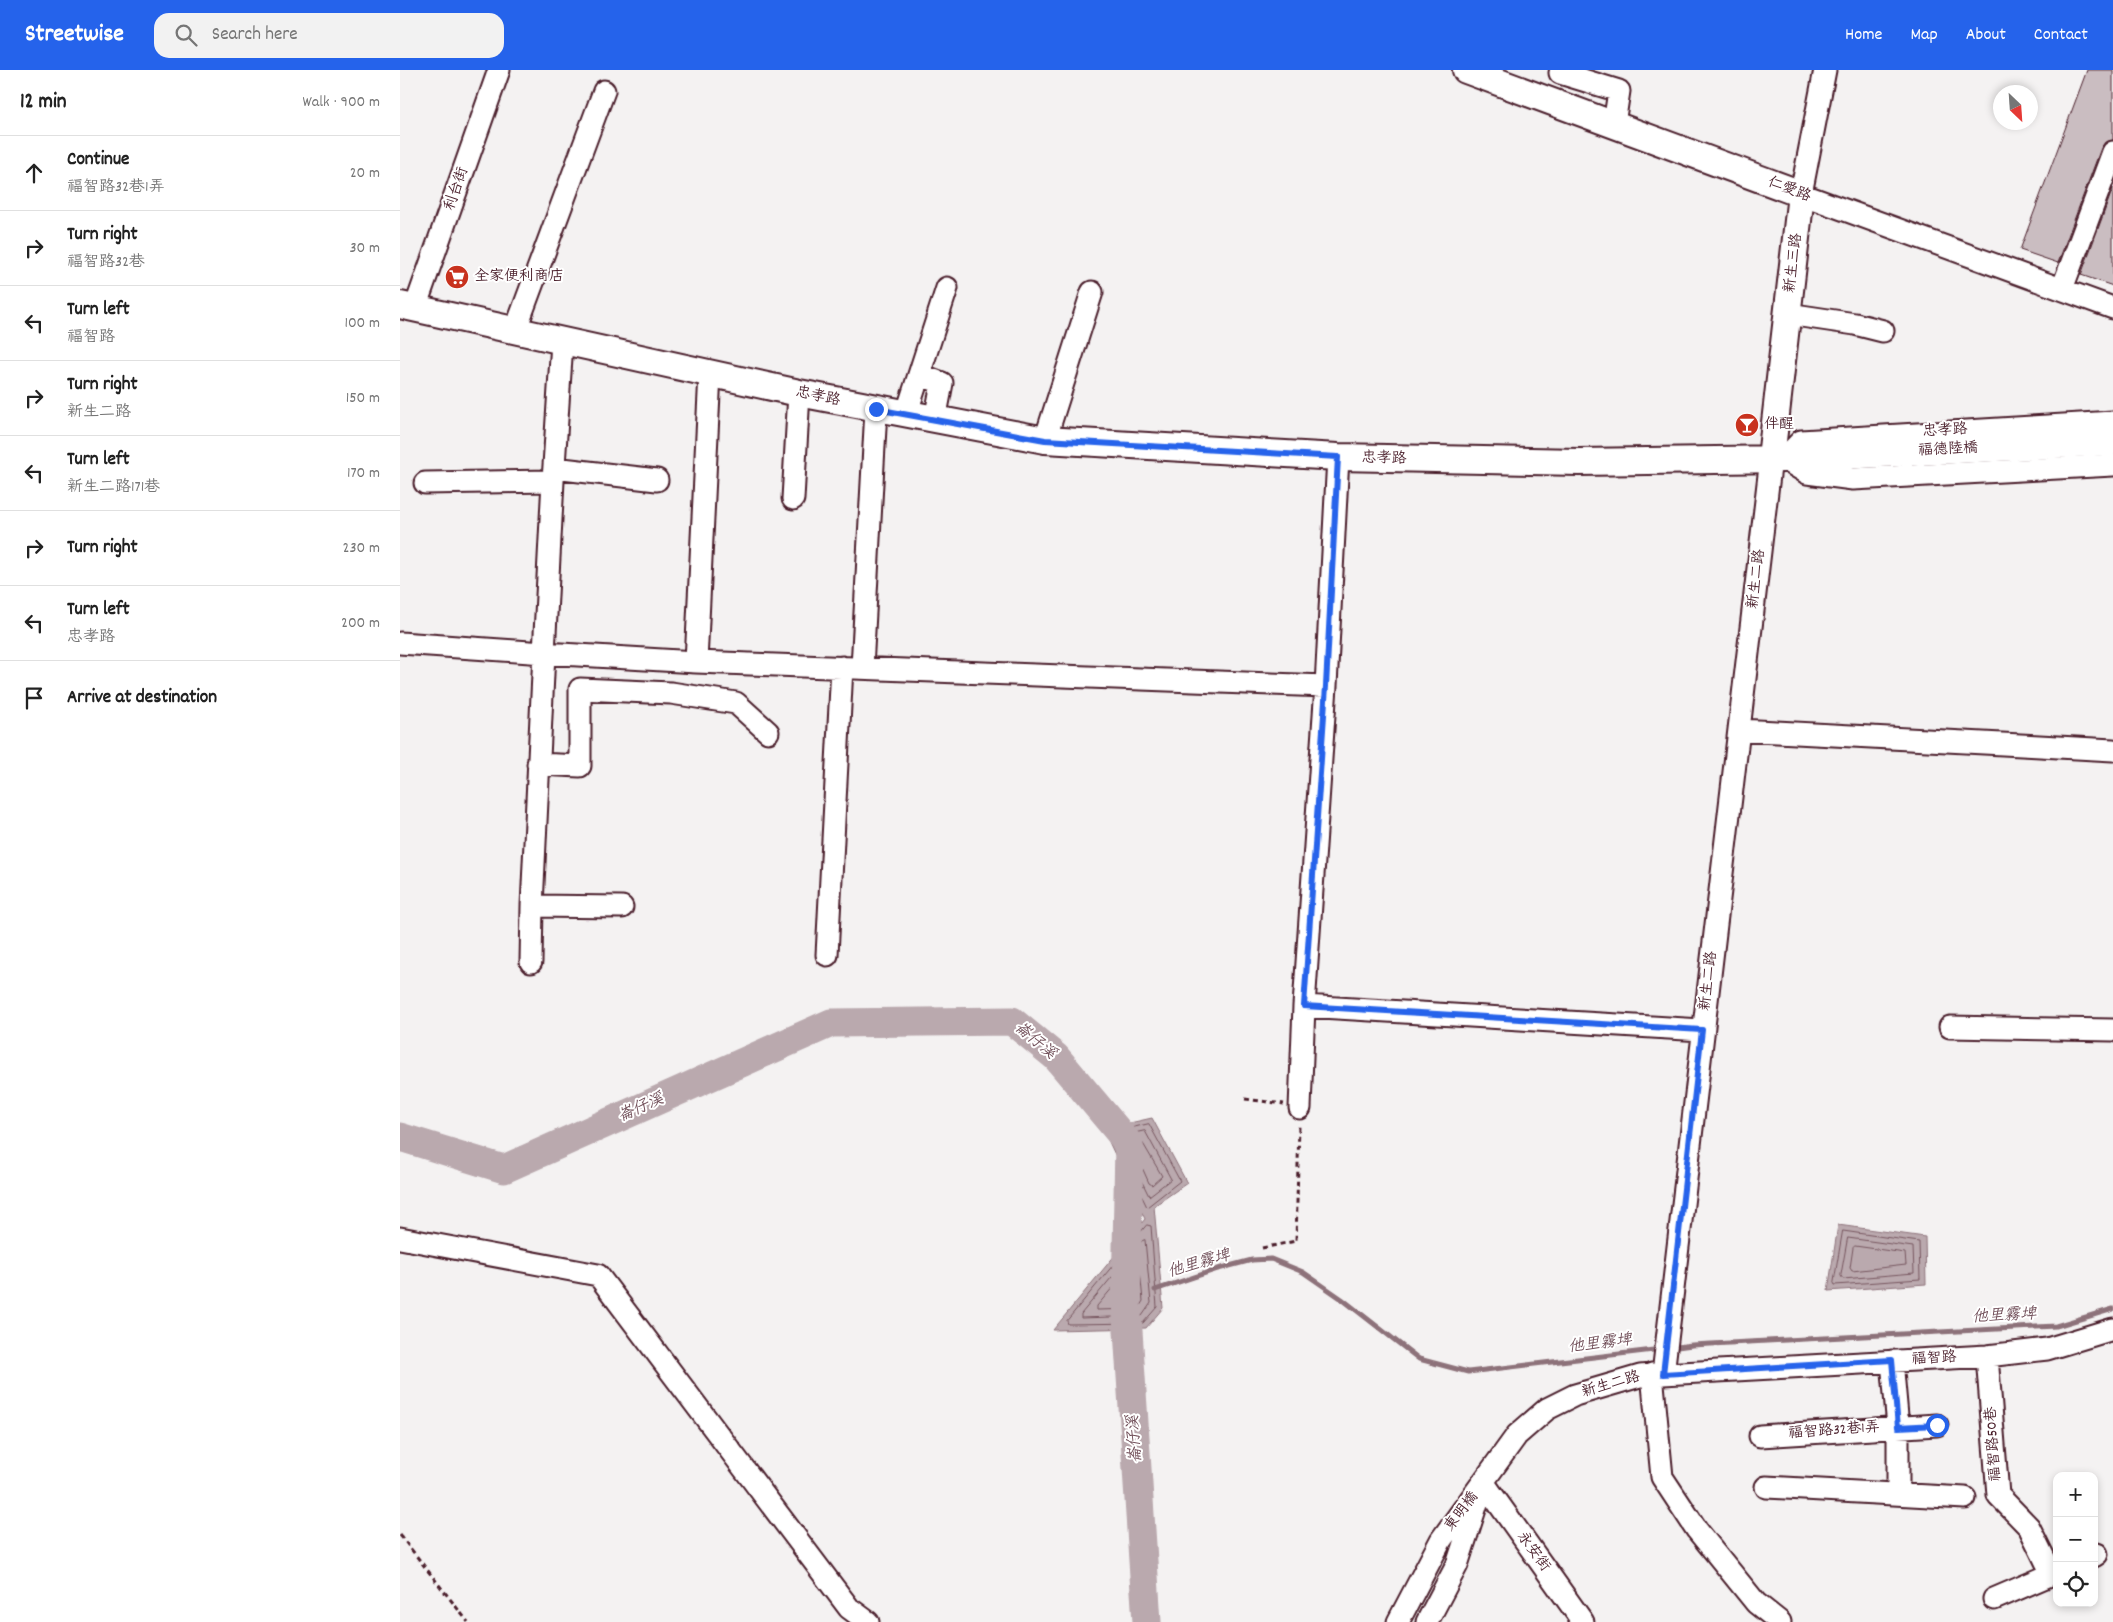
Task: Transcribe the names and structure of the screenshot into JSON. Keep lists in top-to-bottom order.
{
  "streets": {
    "main road": [
      "仁愛路",
      "新生三路",
      "忠孝路",
      "福德陸橋"
    ],
    "street": [
      "利台街",
      "新生二路",
      "福智路",
      "福智路32巷1弄",
      "福智路50巷",
      "東明橋",
      "永安街"
    ]
  },
  "crossings": [
    ["利台街", "忠孝路"],
    ["仁愛路", "新生三路"],
    ["新生三路", "忠孝路"],
    ["新生三路", "福德陸橋"],
    ["新生三路", "新生二路"],
    ["忠孝路", "福德陸橋"],
    ["忠孝路", "新生二路"],
    ["福德陸橋", "新生二路"],
    ["新生二路", "福智路"],
    ["新生二路", "東明橋"],
    ["新生二路", "永安街"],
    ["福智路", "福智路50巷"],
    ["東明橋", "永安街"]
  ],
  "water": ["崙仔溪", "他里霧埤"],
  "places": {
    "supermarket": ["全家便利商店"],
    "bar": ["伴醒"]
  },
  "north": "bottom right",
  "page": {
    "header": "Streetwise",
    "search": "Search here",
    "nav": [
      "Home",
      "Map",
      "About",
      "Contact"
    ],
    "heading": ["12 min", "Walk · 900 m"],
    "list": [
      ["Continue", "福智路32巷1弄", "20 m"],
      ["Turn right", "福智路32巷", "30 m"],
      ["Turn left", "福智路", "100 m"],
      ["Turn right", "新生二路", "150 m"],
      ["Turn left", "新生二路171巷", "170 m"],
      ["Turn right", "230 m"],
      ["Turn left", "忠孝路", "200 m"],
      "Arrive at destination"
    ],
    "map_buttons": ["+", "−"]
  }
}
